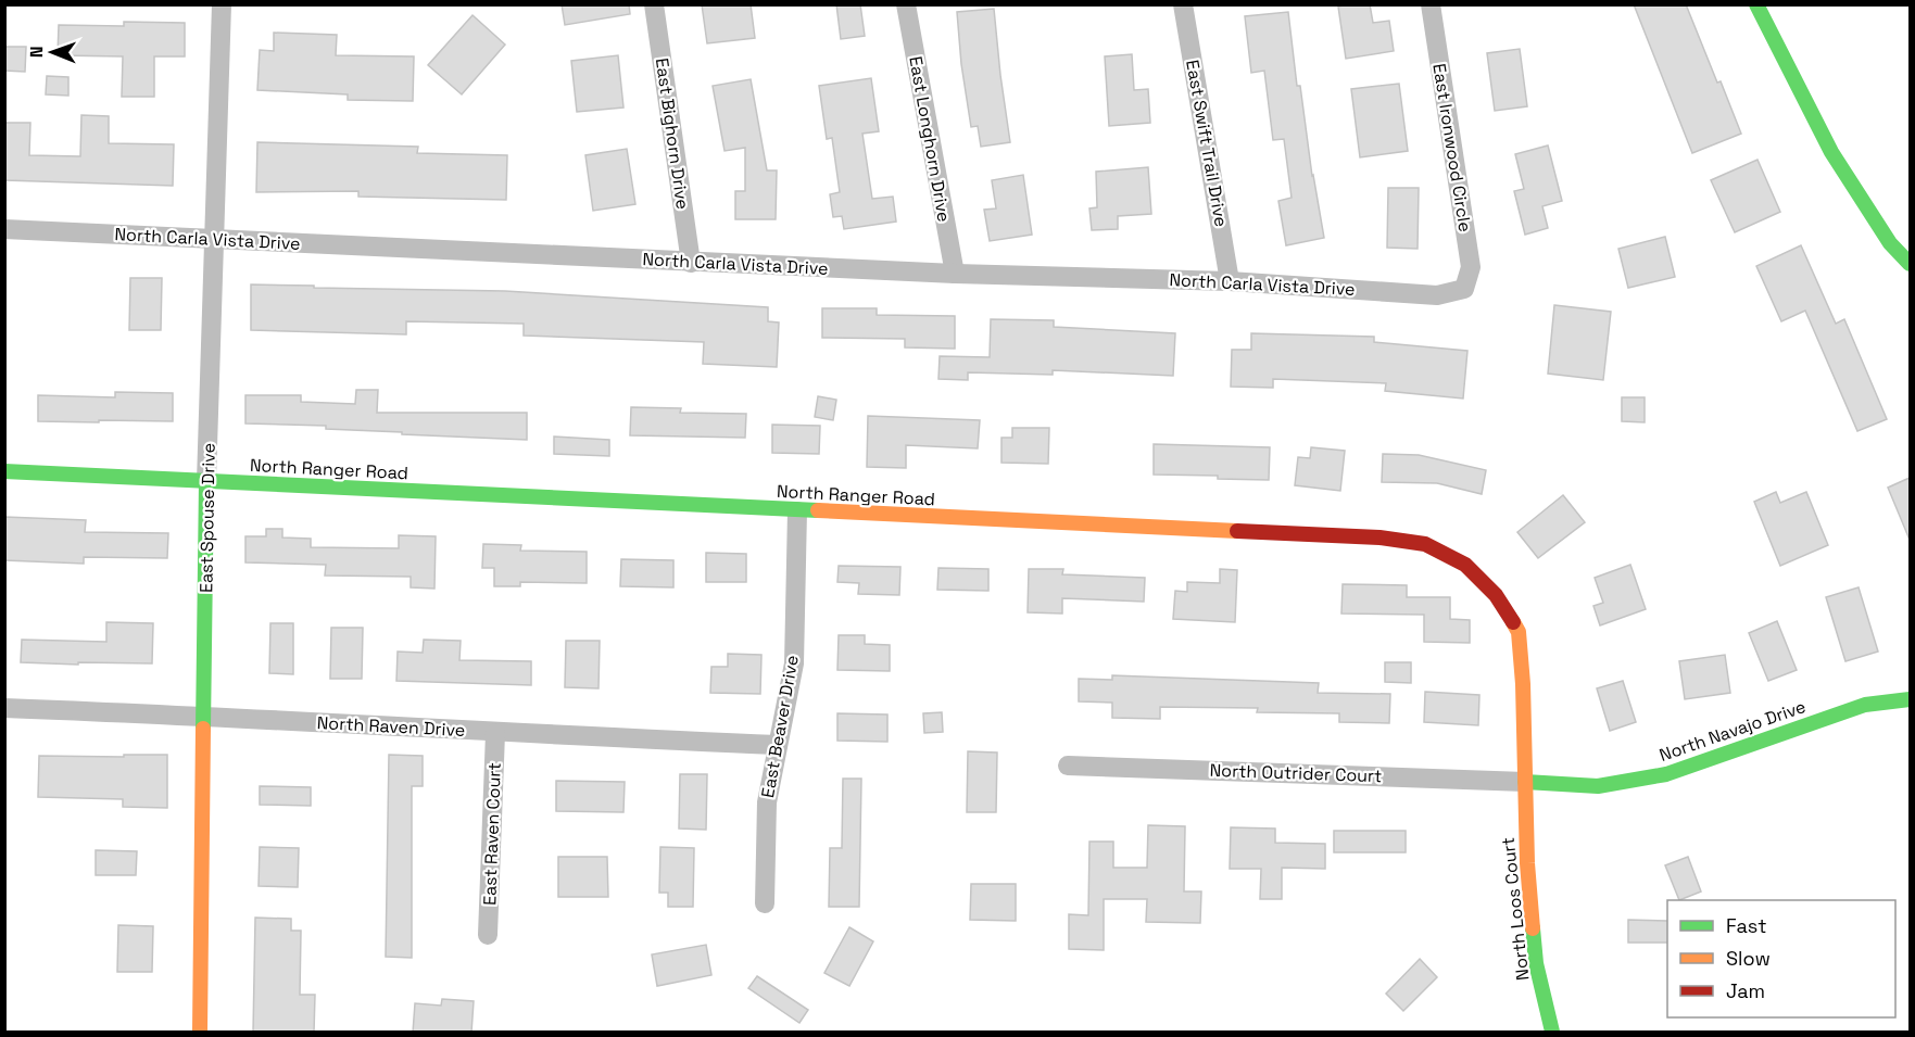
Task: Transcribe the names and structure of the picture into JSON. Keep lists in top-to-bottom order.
{
  "streets": {
    "street": [
      "East Bighorn Drive",
      "East Longhorn Drive",
      "East Swift Trail Drive",
      "East Ironwood Circle",
      "North Carla Vista Drive",
      "North Ranger Road",
      "East Spouse Drive",
      "North Raven Drive",
      "East Beaver Drive",
      "North Navajo Drive",
      "North Outrider Court",
      "East Raven Court",
      "North Loos Court"
    ]
  },
  "crossings": [
    ["East Bighorn Drive", "North Carla Vista Drive"],
    ["East Longhorn Drive", "North Carla Vista Drive"],
    ["East Swift Trail Drive", "North Carla Vista Drive"],
    ["East Ironwood Circle", "North Carla Vista Drive"],
    ["North Carla Vista Drive", "East Spouse Drive"],
    ["North Ranger Road", "East Spouse Drive"],
    ["North Ranger Road", "East Beaver Drive"],
    ["North Ranger Road", "North Navajo Drive"],
    ["North Ranger Road", "North Outrider Court"],
    ["North Ranger Road", "North Loos Court"],
    ["East Spouse Drive", "North Raven Drive"],
    ["North Raven Drive", "East Beaver Drive"],
    ["North Raven Drive", "East Raven Court"],
    ["North Navajo Drive", "North Outrider Court"],
    ["North Navajo Drive", "North Loos Court"],
    ["North Outrider Court", "North Loos Court"]
  ],
  "legend": ["Fast", "Slow", "Jam"],
  "north": "left"
}
